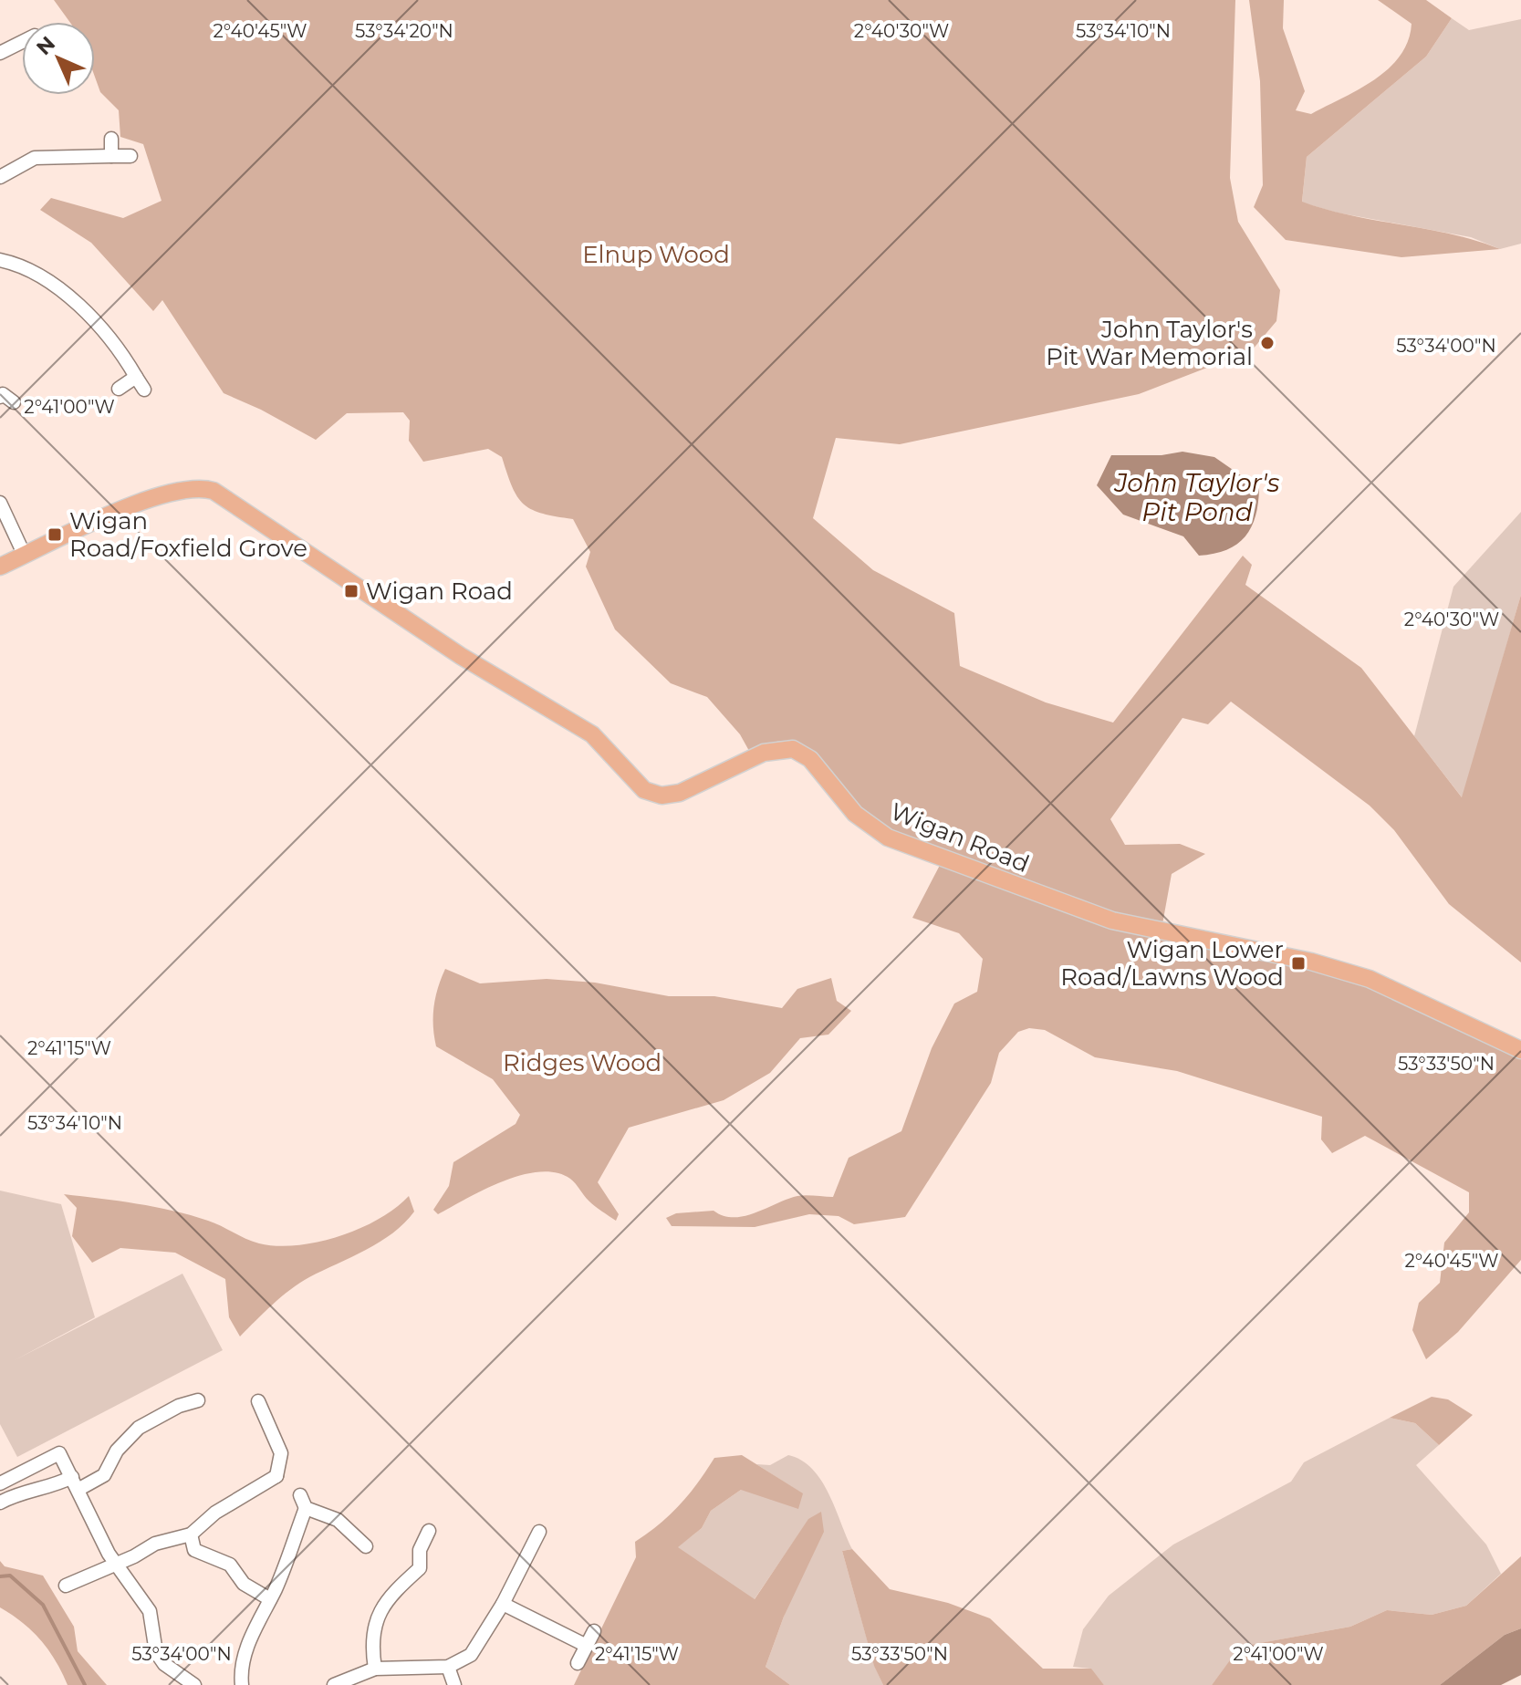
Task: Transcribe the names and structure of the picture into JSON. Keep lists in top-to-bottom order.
{
  "streets": {
    "main road": ["Wigan Road"]
  },
  "water": ["John Taylor's Pit Pond"],
  "parks": ["Elnup Wood", "Ridges Wood"],
  "places": {
    "other": ["John Taylor's Pit War Memorial"],
    "transit": ["Wigan Road/Foxfield Grove", "Wigan Road", "Wigan Lower Road/Lawns Wood"]
  },
  "north": "top left",
  "coordinates": [
    "2°40'45\"W",
    "2°40'30\"W",
    "53°34'10\"N",
    "53°34'20\"N",
    "53°34'00\"N",
    "2°41'00\"W",
    "2°41'15\"W",
    "53°33'50\"N"
  ]
}
